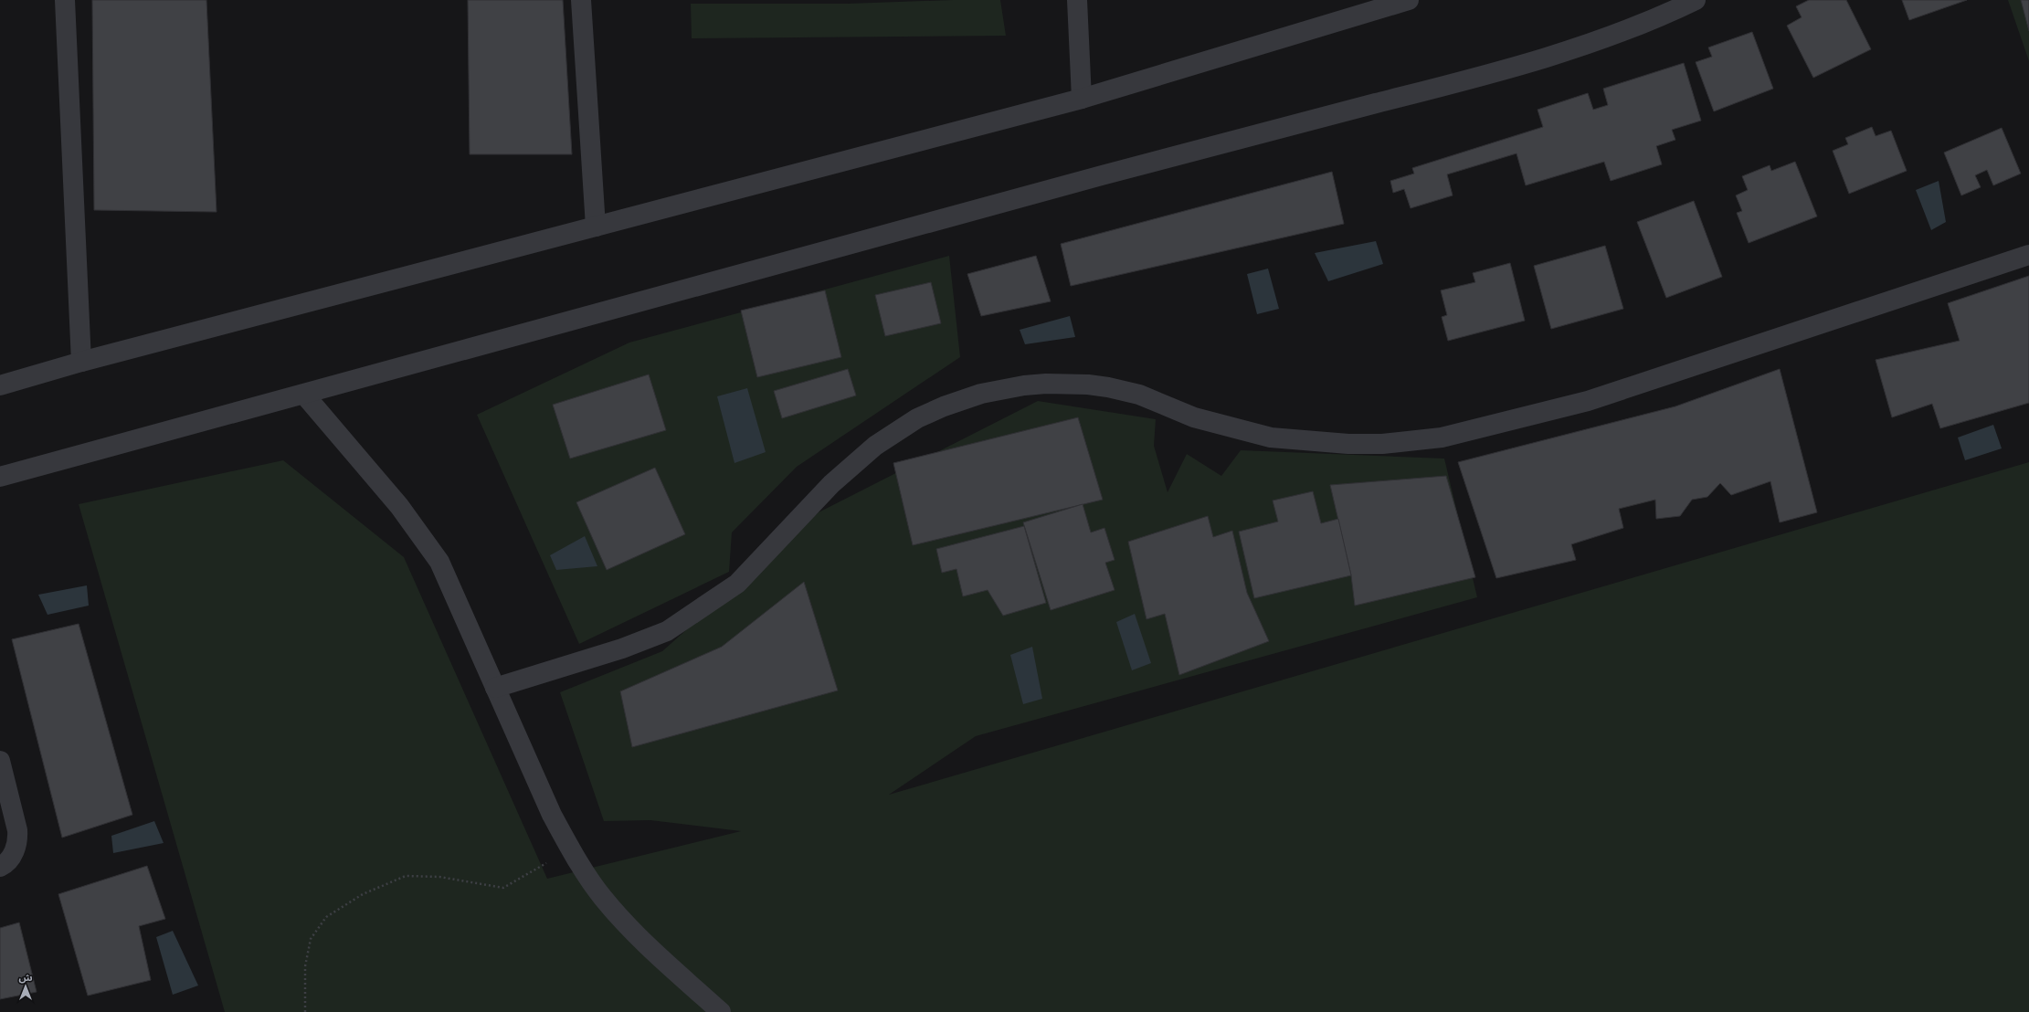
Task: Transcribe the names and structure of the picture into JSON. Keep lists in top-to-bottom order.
{
  "north": "top"
}
